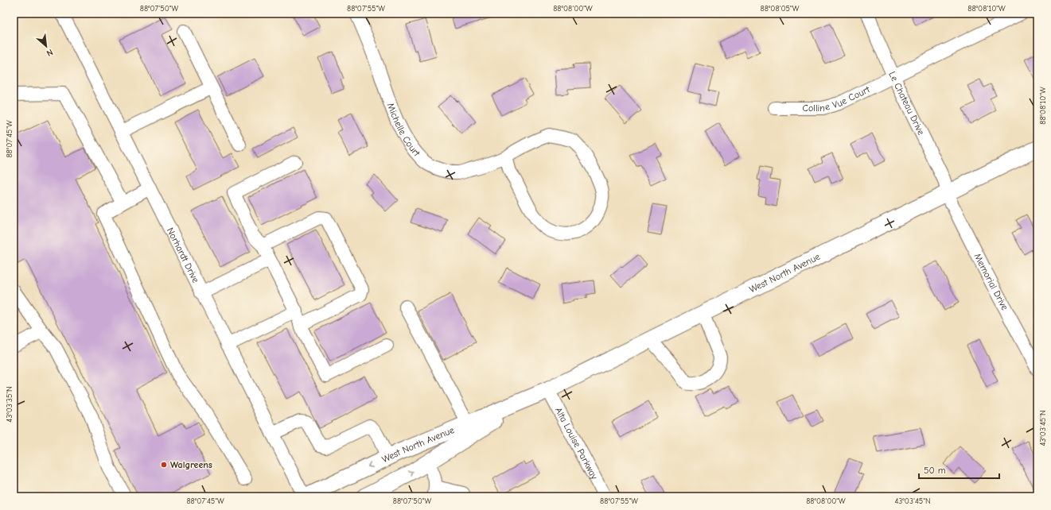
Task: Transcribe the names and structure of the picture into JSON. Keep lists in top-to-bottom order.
{
  "streets": {
    "main road": ["West North Avenue"],
    "street": [
      "Colline Vue Court",
      "Le Chateau Drive",
      "Michelle Court",
      "Norhardt Drive",
      "Memorial Drive",
      "Alta Louise Parkway"
    ]
  },
  "crossings": [
    ["Colline Vue Court", "Le Chateau Drive"],
    ["Le Chateau Drive", "West North Avenue"],
    ["Le Chateau Drive", "Memorial Drive"],
    ["West North Avenue", "Memorial Drive"],
    ["West North Avenue", "Alta Louise Parkway"]
  ],
  "places": ["Walgreens"],
  "scale_bar": "50 m",
  "north": "bottom right",
  "coordinates": [
    "88°07'50\"W",
    "88°07'55\"W",
    "88°08'00\"W",
    "88°08'05\"W",
    "88°08'10\"W",
    "88°07'45\"W",
    "43°03'35\"N",
    "43°03'45\"N"
  ]
}
